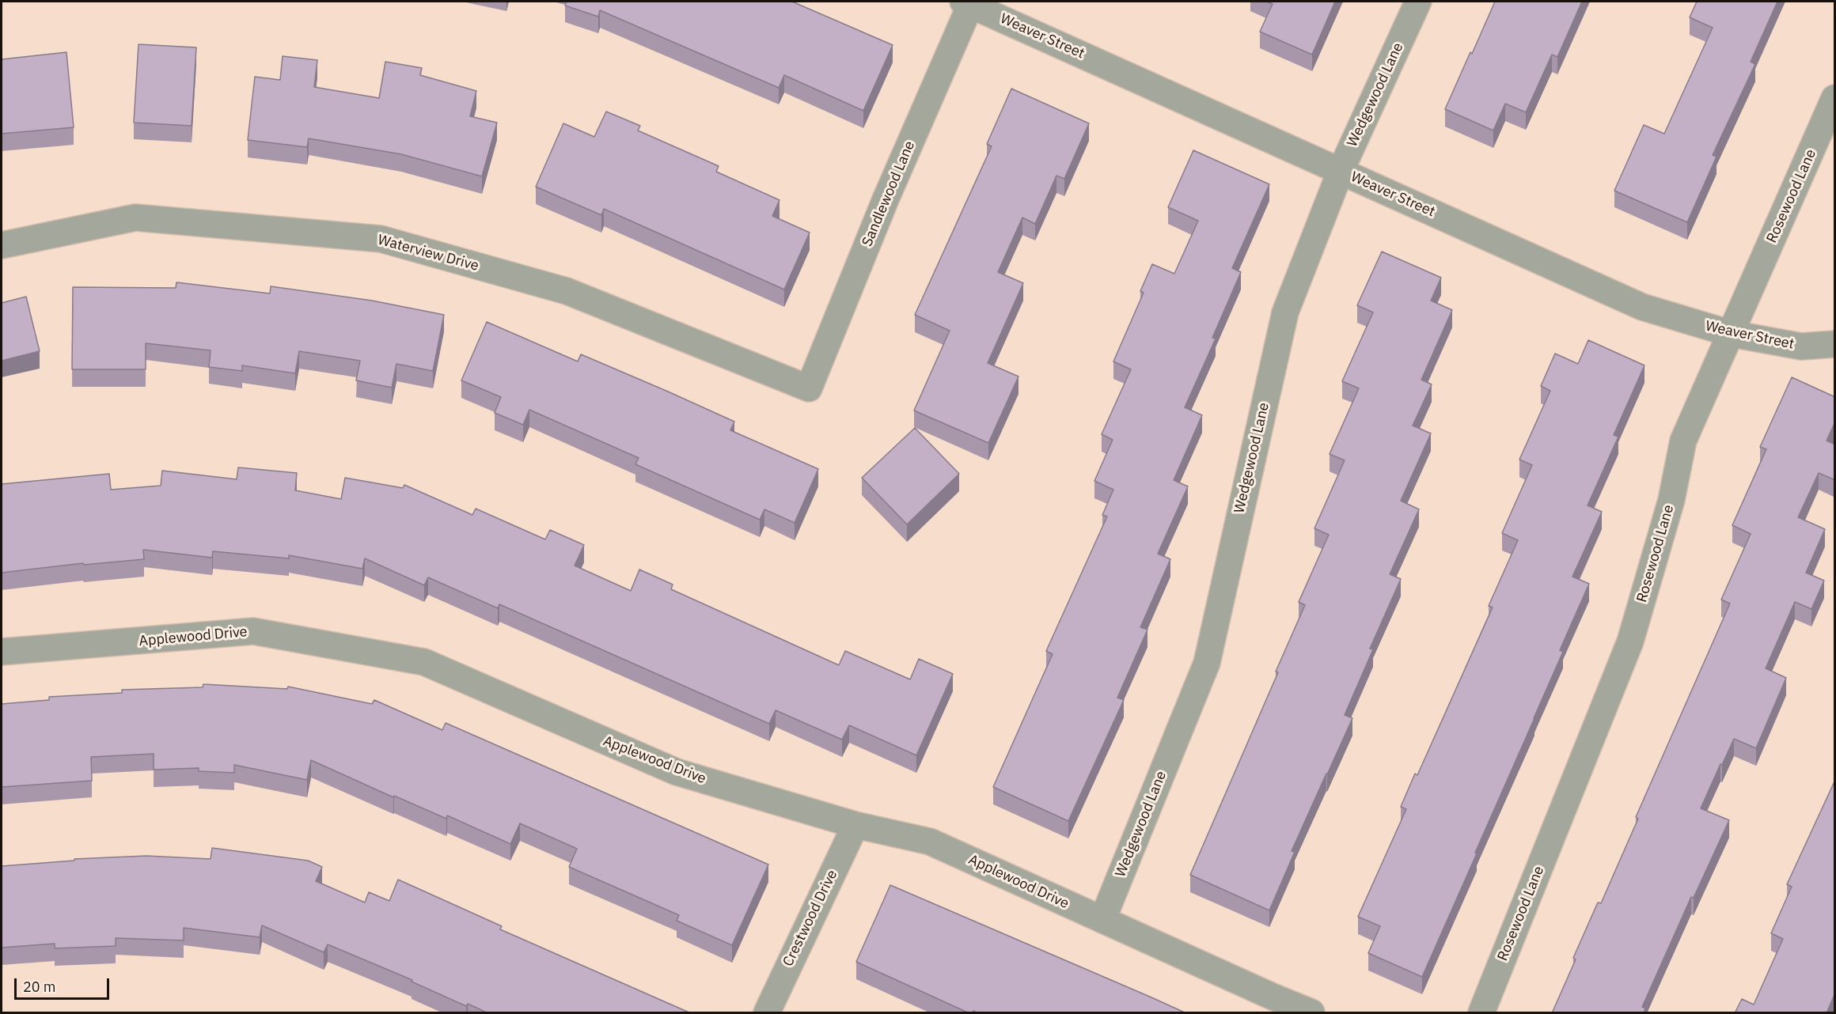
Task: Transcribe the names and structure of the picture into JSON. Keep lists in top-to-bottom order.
{
  "streets": {
    "street": [
      "Weaver Street",
      "Wedgewood Lane",
      "Sandlewood Lane",
      "Rosewood Lane",
      "Waterview Drive",
      "Applewood Drive",
      "Crestwood Drive"
    ]
  },
  "crossings": [
    ["Weaver Street", "Wedgewood Lane"],
    ["Weaver Street", "Sandlewood Lane"],
    ["Weaver Street", "Rosewood Lane"],
    ["Wedgewood Lane", "Applewood Drive"],
    ["Sandlewood Lane", "Waterview Drive"],
    ["Applewood Drive", "Crestwood Drive"]
  ],
  "scale_bar": "20 m"
}
